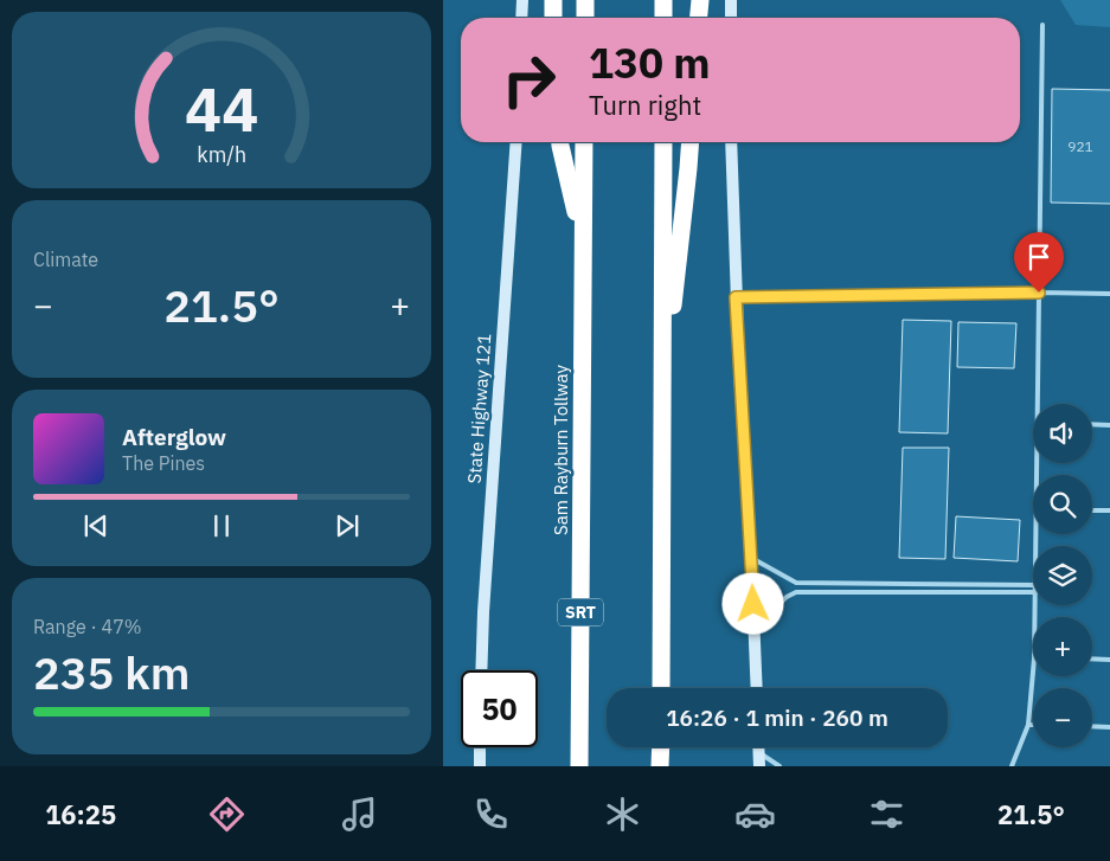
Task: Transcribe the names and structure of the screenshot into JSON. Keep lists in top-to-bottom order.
{
  "streets": {
    "highway": ["Sam Rayburn Tollway", "SRT"],
    "main road": ["State Highway 121"]
  },
  "house_numbers": ["921"],
  "page": {
    "turn": ["130 m", "Turn right"],
    "tile": [
      "Climate",
      ["Range · 47%", "235 km"]
    ],
    "heat": ["−", "21.5°", "+"],
    "map_buttons": ["+", "−"],
    "song": ["Afterglow", "The Pines"],
    "limit": "50",
    "trip": "16:26 · 1 min · 260 m",
    "tabs": ["16:25", "21.5°"],
    "gauge": ["44", "km/h"]
  }
}
